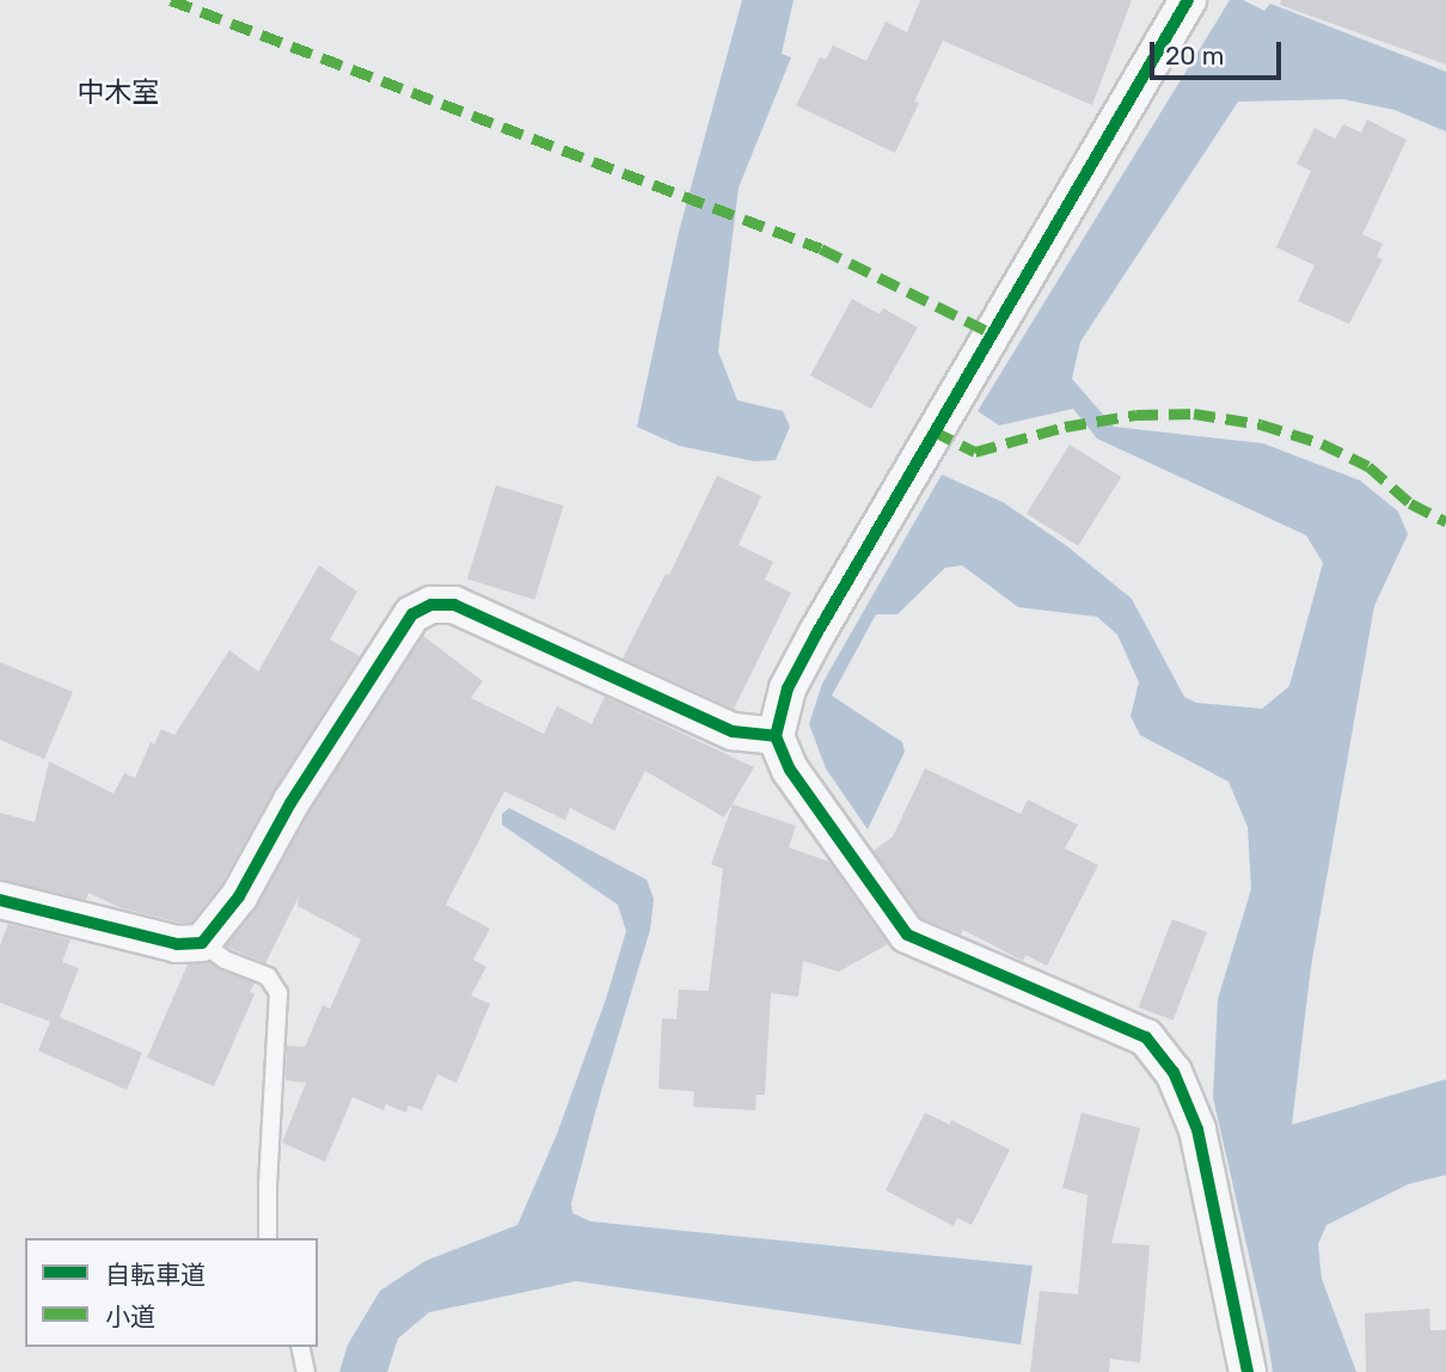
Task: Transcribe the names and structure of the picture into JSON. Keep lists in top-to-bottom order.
{
  "districts": ["中木室"],
  "legend": ["自転車道", "小道"],
  "scale_bar": "20 m"
}
